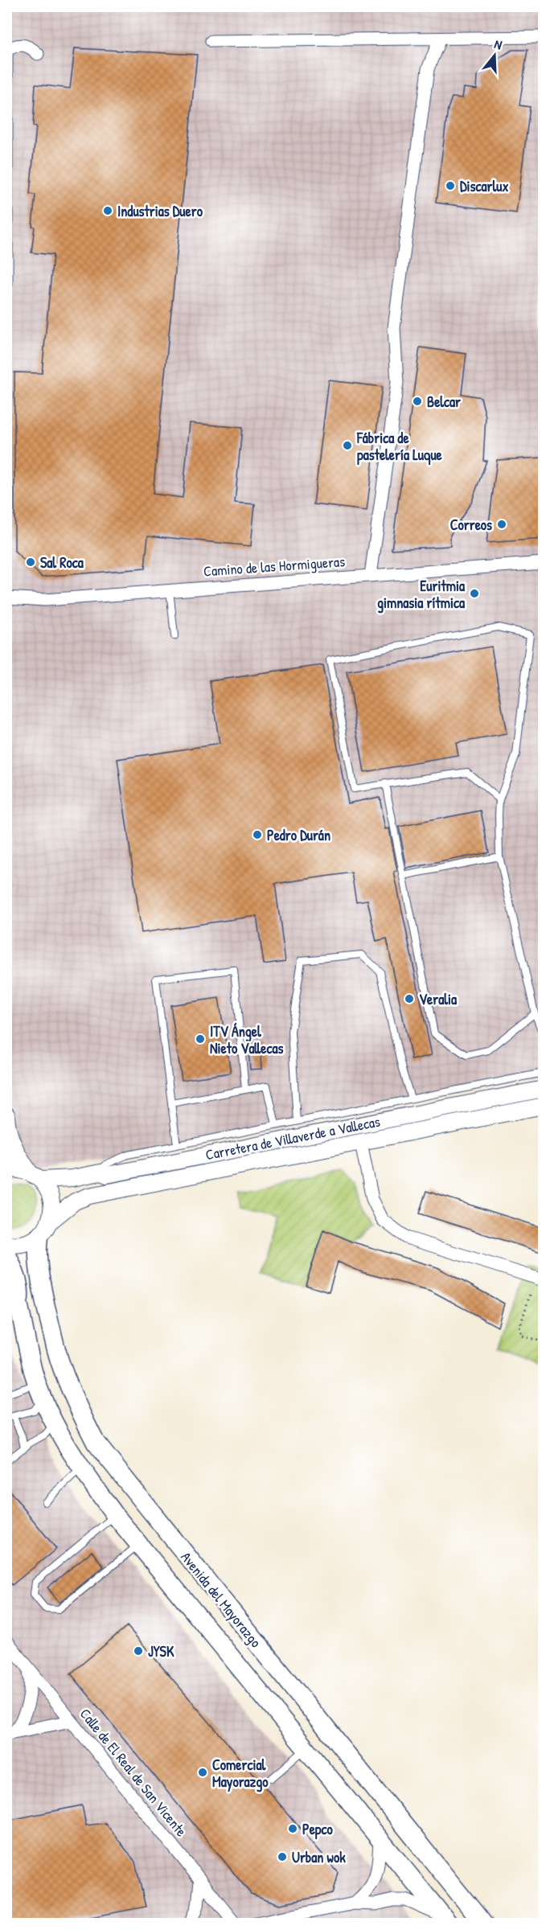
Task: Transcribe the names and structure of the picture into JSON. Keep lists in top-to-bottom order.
{
  "streets": {
    "main road": ["Carretera de Villaverde a Vallecas", "Avenida del Mayorazgo"],
    "street": ["Camino de las Hormigueras", "Calle de El Real de San Vicente"]
  },
  "crossings": [
    ["Carretera de Villaverde a Vallecas", "Avenida del Mayorazgo"]
  ],
  "places": [
    "Discarlux",
    "Industrias Duero",
    "Belcar",
    "Fábrica de pastelería Luque",
    "Correos",
    "Sal Roca",
    "Euritmia gimnasia rítmica",
    "Pedro Durán",
    "Veralia",
    "ITV Ángel Nieto Vallecas",
    "JYSK",
    "Comercial Mayorazgo",
    "Pepco",
    "Urban wok"
  ],
  "north": "top"
}
